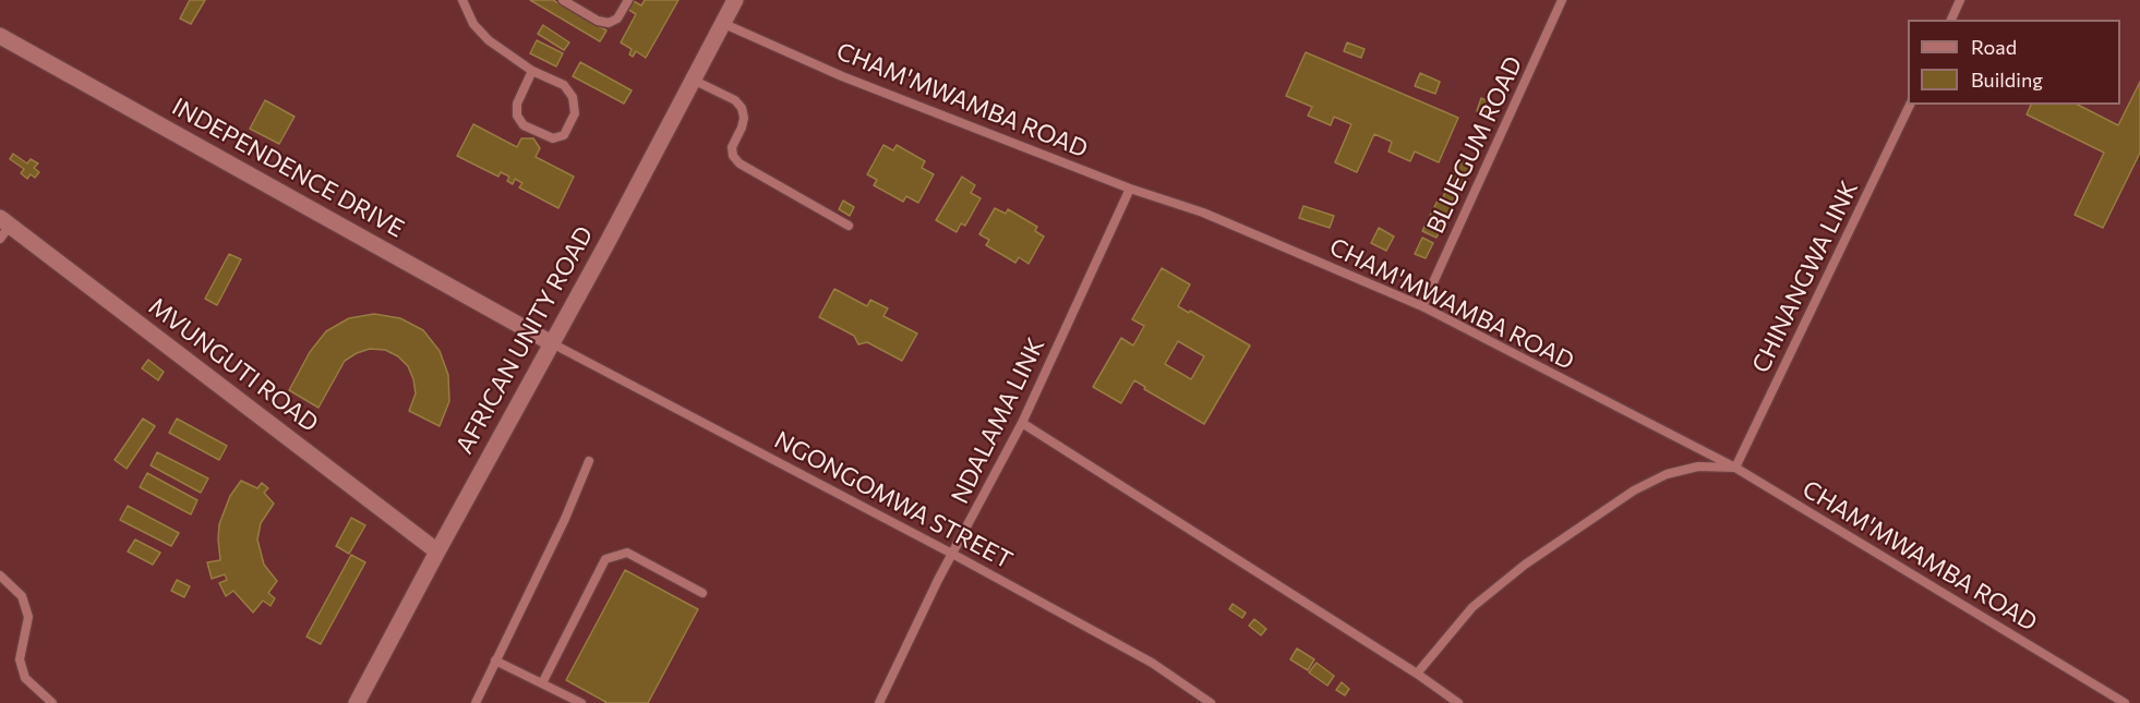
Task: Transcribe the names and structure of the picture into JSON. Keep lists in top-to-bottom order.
{
  "streets": {
    "street": ["INDEPENDENCE DRIVE", "AFRICAN UNITY ROAD", "MVUNGUTI ROAD"],
    "lane": [
      "CHAM'MWAMBA ROAD",
      "BLUEGUM ROAD",
      "CHINANGWA LINK",
      "NDALAMA LINK",
      "NGONGOMWA STREET"
    ]
  },
  "crossings": [
    ["CHAM'MWAMBA ROAD", "BLUEGUM ROAD"],
    ["CHAM'MWAMBA ROAD", "CHINANGWA LINK"],
    ["CHAM'MWAMBA ROAD", "AFRICAN UNITY ROAD"],
    ["CHAM'MWAMBA ROAD", "NDALAMA LINK"],
    ["INDEPENDENCE DRIVE", "AFRICAN UNITY ROAD"],
    ["INDEPENDENCE DRIVE", "NGONGOMWA STREET"],
    ["AFRICAN UNITY ROAD", "MVUNGUTI ROAD"],
    ["AFRICAN UNITY ROAD", "NGONGOMWA STREET"],
    ["NDALAMA LINK", "NGONGOMWA STREET"]
  ],
  "legend": ["Road", "Building"]
}
